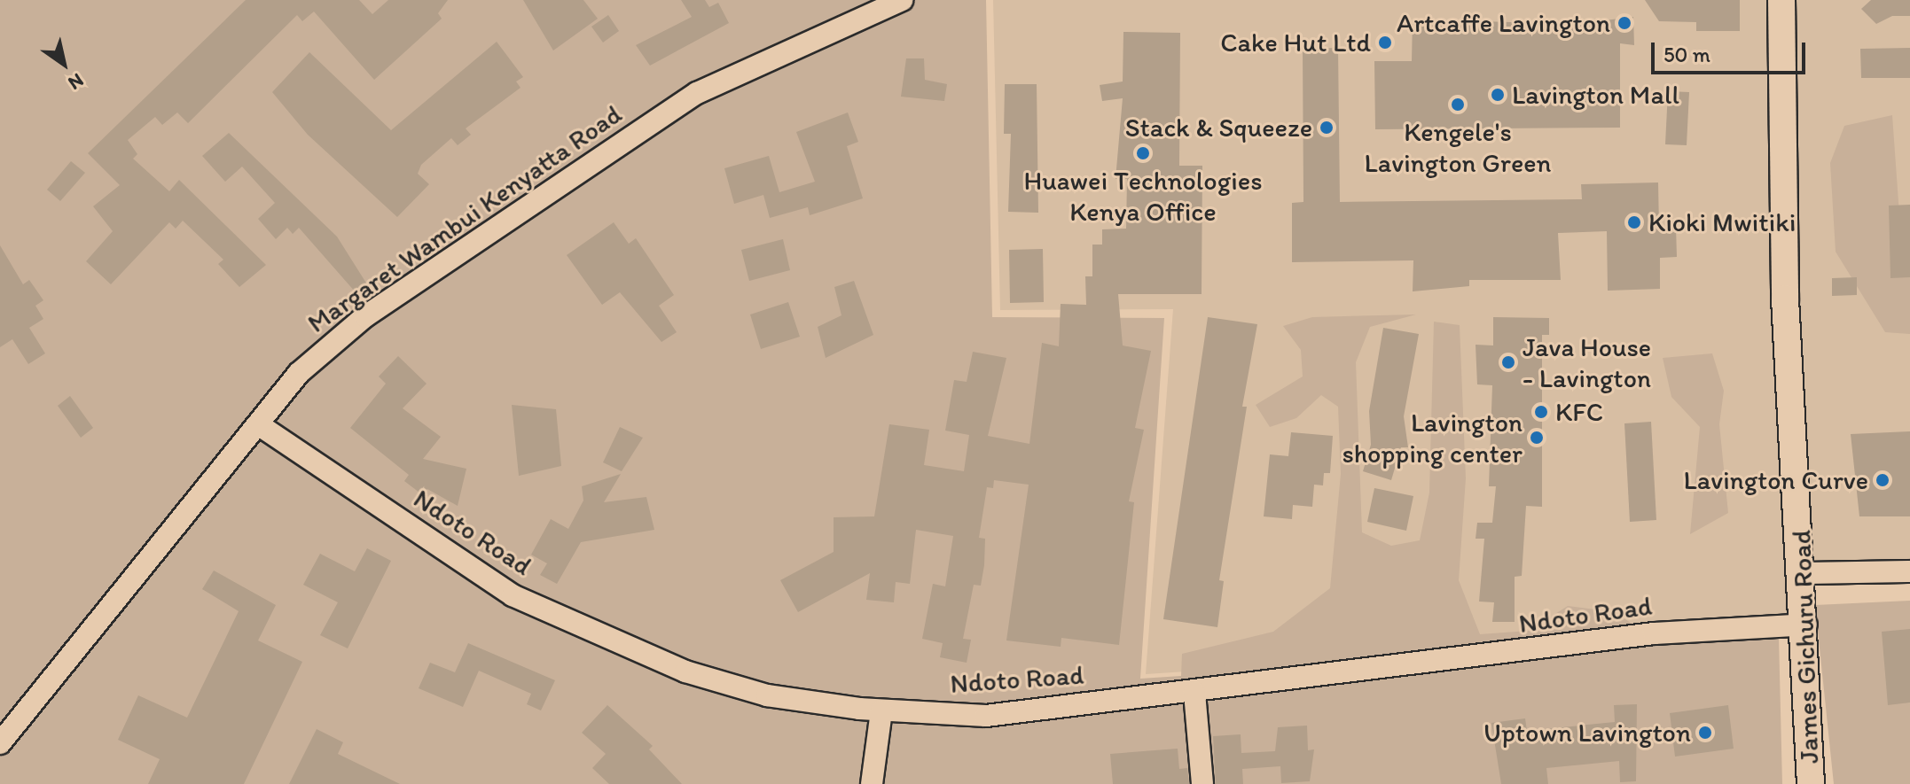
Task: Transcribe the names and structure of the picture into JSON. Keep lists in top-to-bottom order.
{
  "streets": {
    "main road": ["James Gichuru Road"],
    "street": ["Margaret Wambui Kenyatta Road", "Ndoto Road"]
  },
  "crossings": [
    ["Margaret Wambui Kenyatta Road", "Ndoto Road"],
    ["Ndoto Road", "James Gichuru Road"]
  ],
  "places": [
    "Artcaffe Lavington",
    "Cake Hut Ltd",
    "Lavington Mall",
    "Kengele's Lavington Green",
    "Stack & Squeeze",
    "Huawei Technologies Kenya Office",
    "Kioki Mwitiki",
    "Java House - Lavington",
    "KFC",
    "Lavington shopping center",
    "Lavington Curve",
    "Uptown Lavington"
  ],
  "scale_bar": "50 m",
  "north": "bottom right"
}
